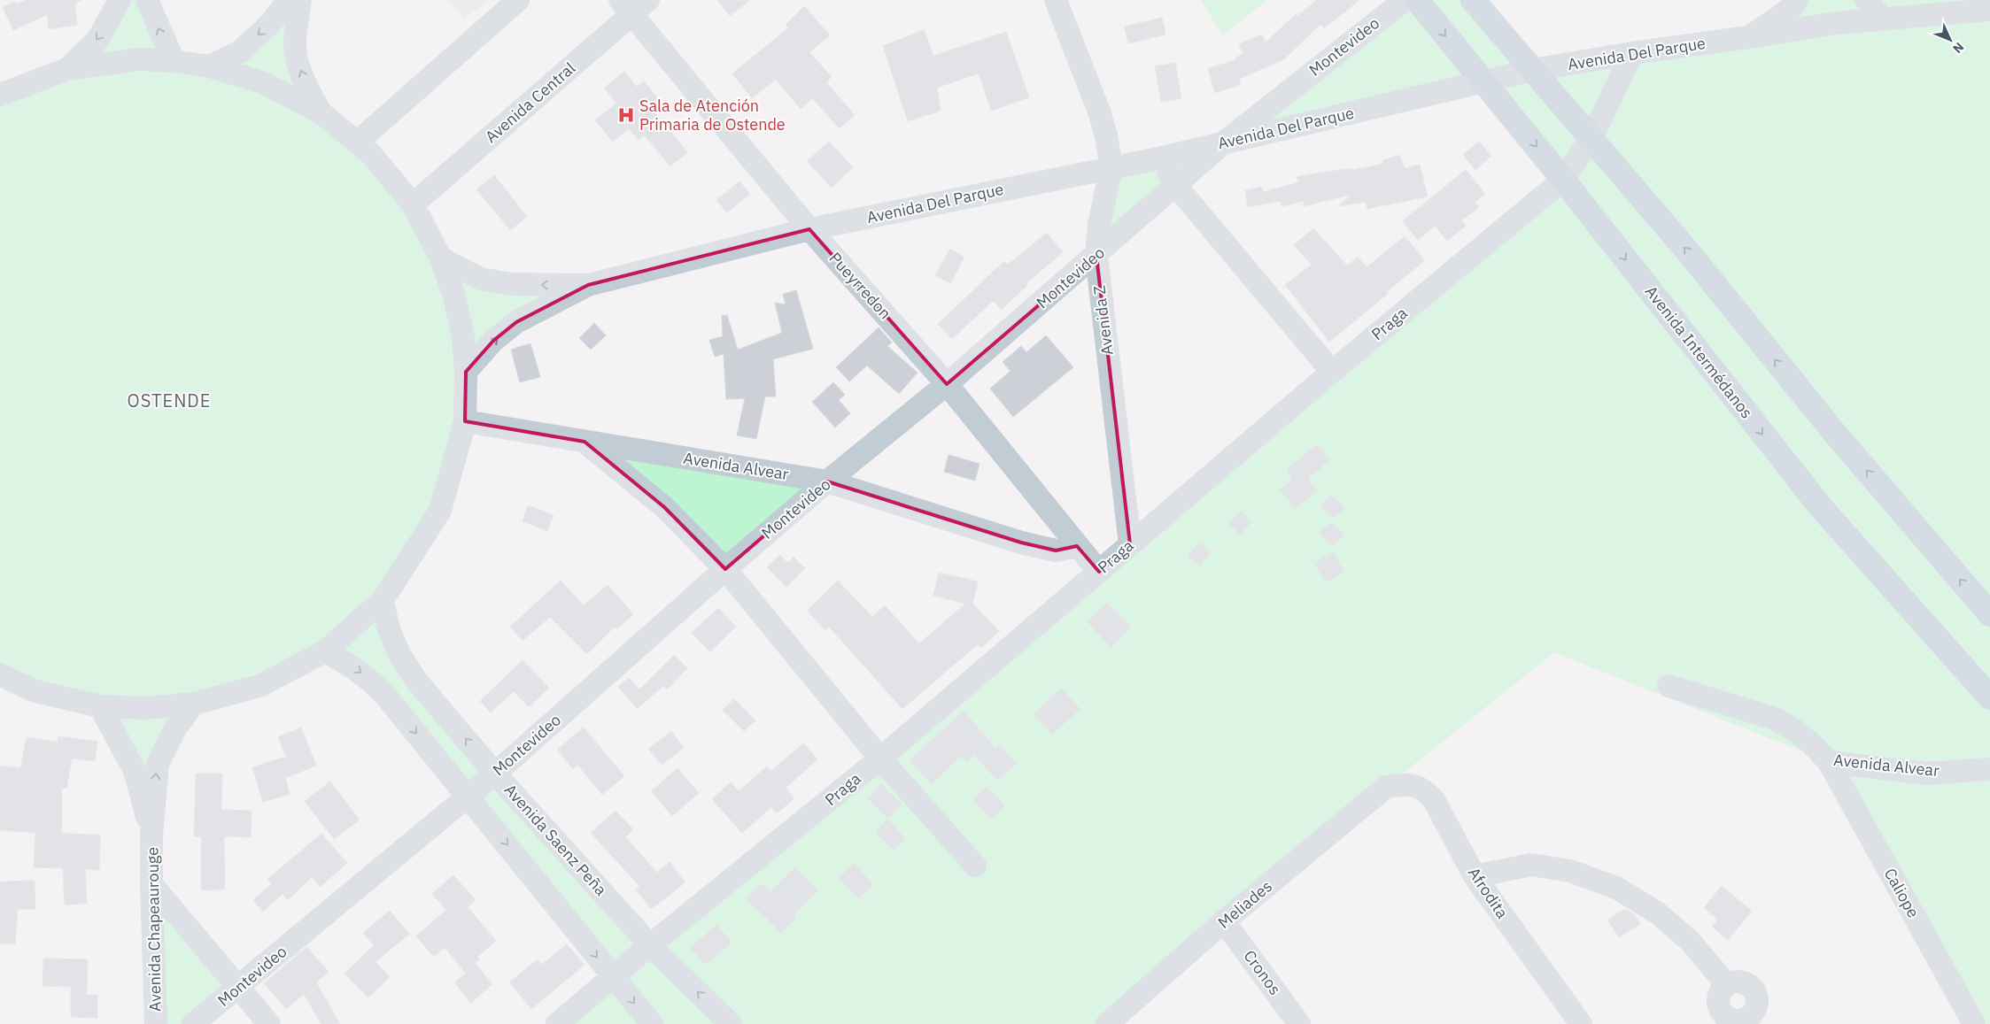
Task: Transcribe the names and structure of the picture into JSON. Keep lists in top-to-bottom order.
{
  "streets": {
    "main road": ["Avenida Intermédanos"],
    "street": [
      "Montevideo",
      "Avenida Del Parque",
      "Avenida Central",
      "Pueyrredon",
      "Avenida Z",
      "Praga",
      "Avenida Alvear",
      "Avenida Saenz Peña",
      "Afrodita",
      "Caliope",
      "Meliades",
      "Avenida Chapeaurouge",
      "Cronos"
    ]
  },
  "crossings": [
    ["Montevideo", "Avenida Del Parque"],
    ["Montevideo", "Pueyrredon"],
    ["Montevideo", "Avenida Z"],
    ["Montevideo", "Avenida Alvear"],
    ["Montevideo", "Avenida Saenz Peña"],
    ["Avenida Del Parque", "Pueyrredon"],
    ["Avenida Del Parque", "Avenida Z"],
    ["Avenida Del Parque", "Praga"],
    ["Avenida Del Parque", "Avenida Intermédanos"],
    ["Avenida Central", "Pueyrredon"],
    ["Pueyrredon", "Praga"],
    ["Pueyrredon", "Avenida Alvear"],
    ["Avenida Z", "Praga"],
    ["Praga", "Avenida Intermédanos"],
    ["Praga", "Avenida Saenz Peña"],
    ["Avenida Alvear", "Caliope"],
    ["Afrodita", "Meliades"],
    ["Meliades", "Cronos"]
  ],
  "districts": ["OSTENDE"],
  "places": {
    "hospital": ["Sala de Atención Primaria de Ostende"]
  },
  "north": "bottom right"
}
